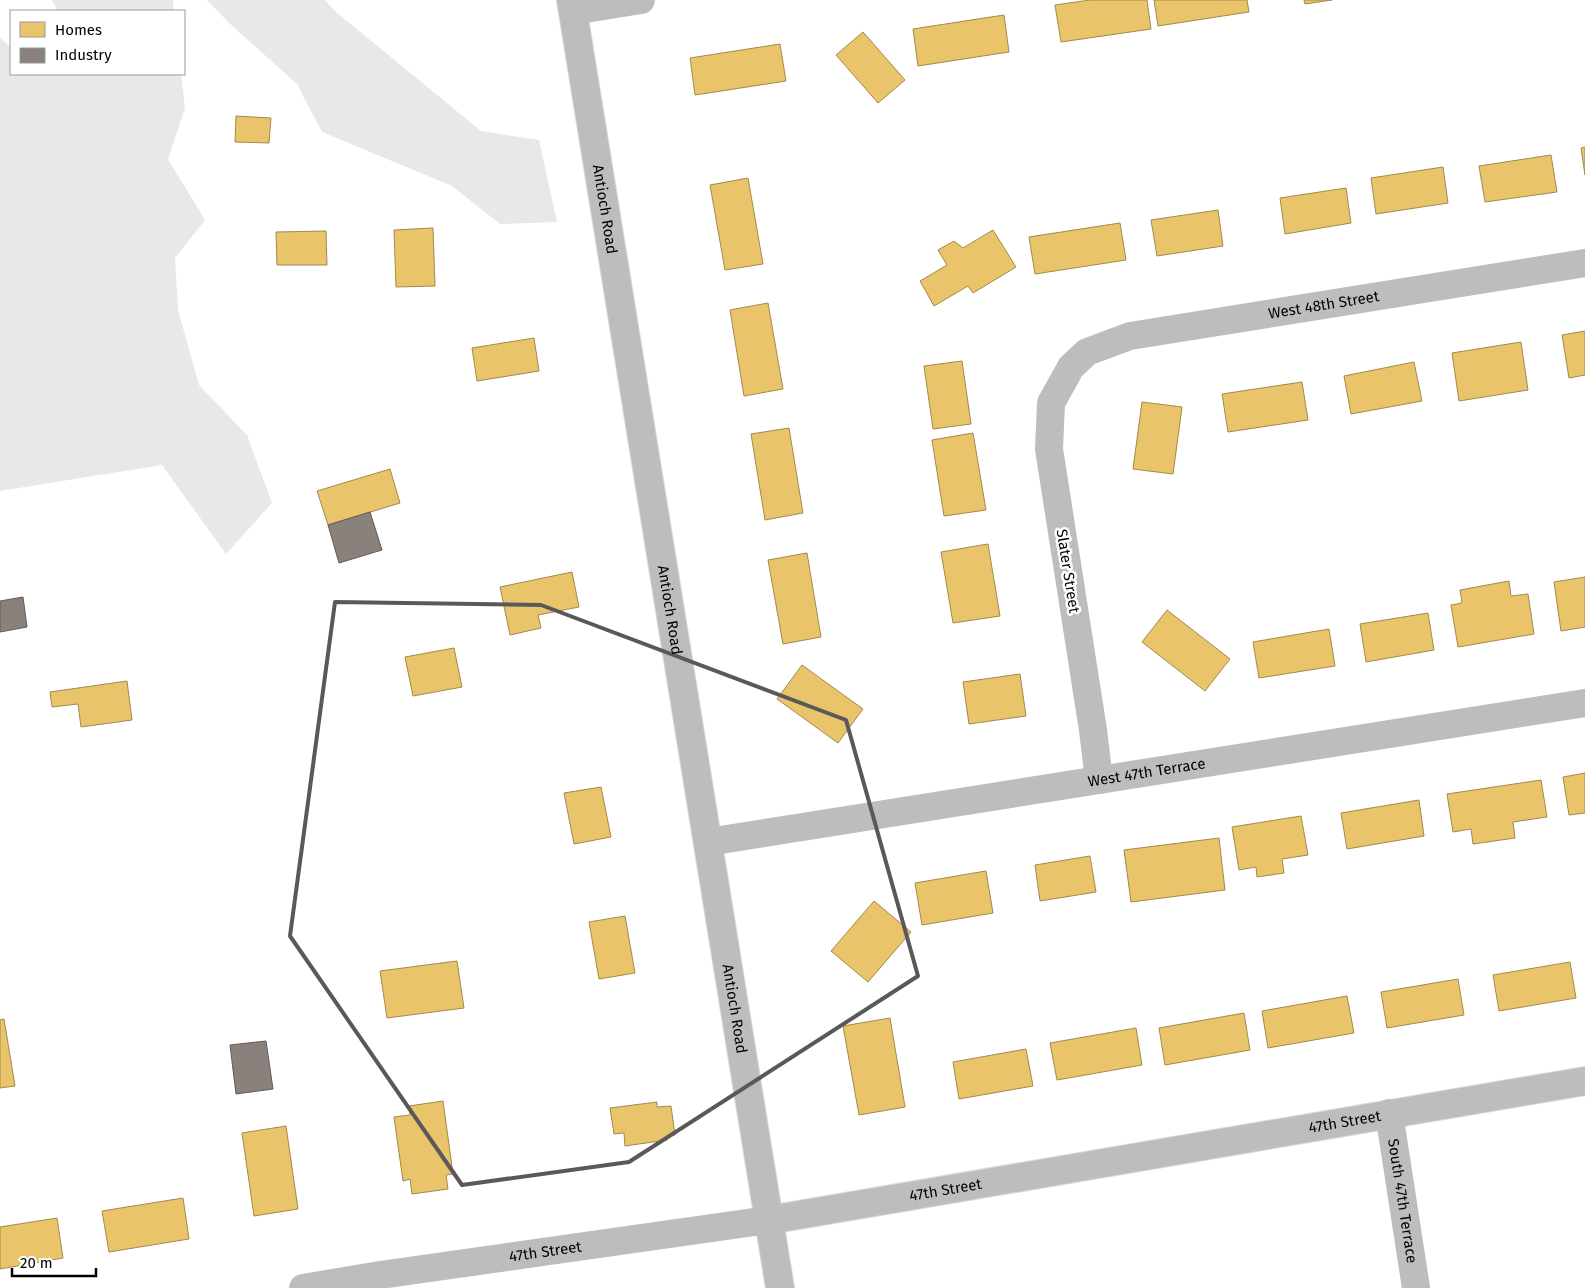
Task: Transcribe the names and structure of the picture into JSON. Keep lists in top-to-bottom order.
{
  "streets": {
    "street": [
      "Antioch Road",
      "West 48th Street",
      "Slater Street",
      "West 47th Terrace",
      "47th Street",
      "South 47th Terrace"
    ]
  },
  "crossings": [
    ["Antioch Road", "West 47th Terrace"],
    ["Antioch Road", "47th Street"],
    ["West 48th Street", "Slater Street"],
    ["Slater Street", "West 47th Terrace"],
    ["47th Street", "South 47th Terrace"]
  ],
  "legend": ["Homes", "Industry"],
  "scale_bar": "20 m"
}
